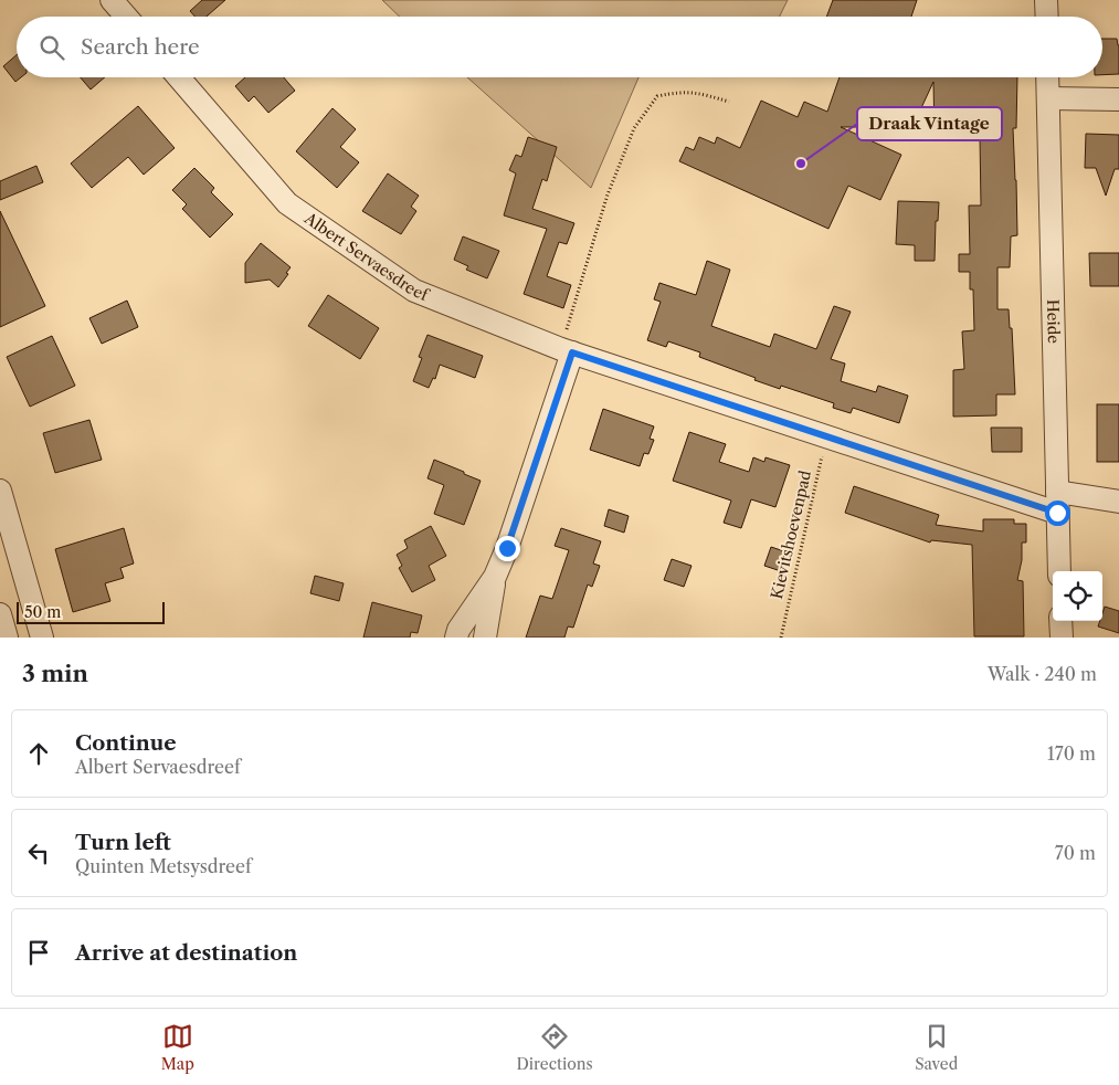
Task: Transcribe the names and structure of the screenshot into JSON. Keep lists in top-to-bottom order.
{
  "streets": {
    "street": ["Albert Servaesdreef", "Heide"],
    "path": ["Kievitshoevenpad"]
  },
  "crossings": [
    ["Albert Servaesdreef", "Heide"],
    ["Albert Servaesdreef", "Kievitshoevenpad"]
  ],
  "places": ["Draak Vintage"],
  "scale_bar": "50 m",
  "page": {
    "search": "Search here",
    "scale": "50 m",
    "heading": ["3 min", "Walk · 240 m"],
    "list": [
      ["Continue", "Albert Servaesdreef", "170 m"],
      ["Turn left", "Quinten Metsysdreef", "70 m"],
      "Arrive at destination"
    ],
    "nav": ["Map", "Directions", "Saved"]
  }
}
